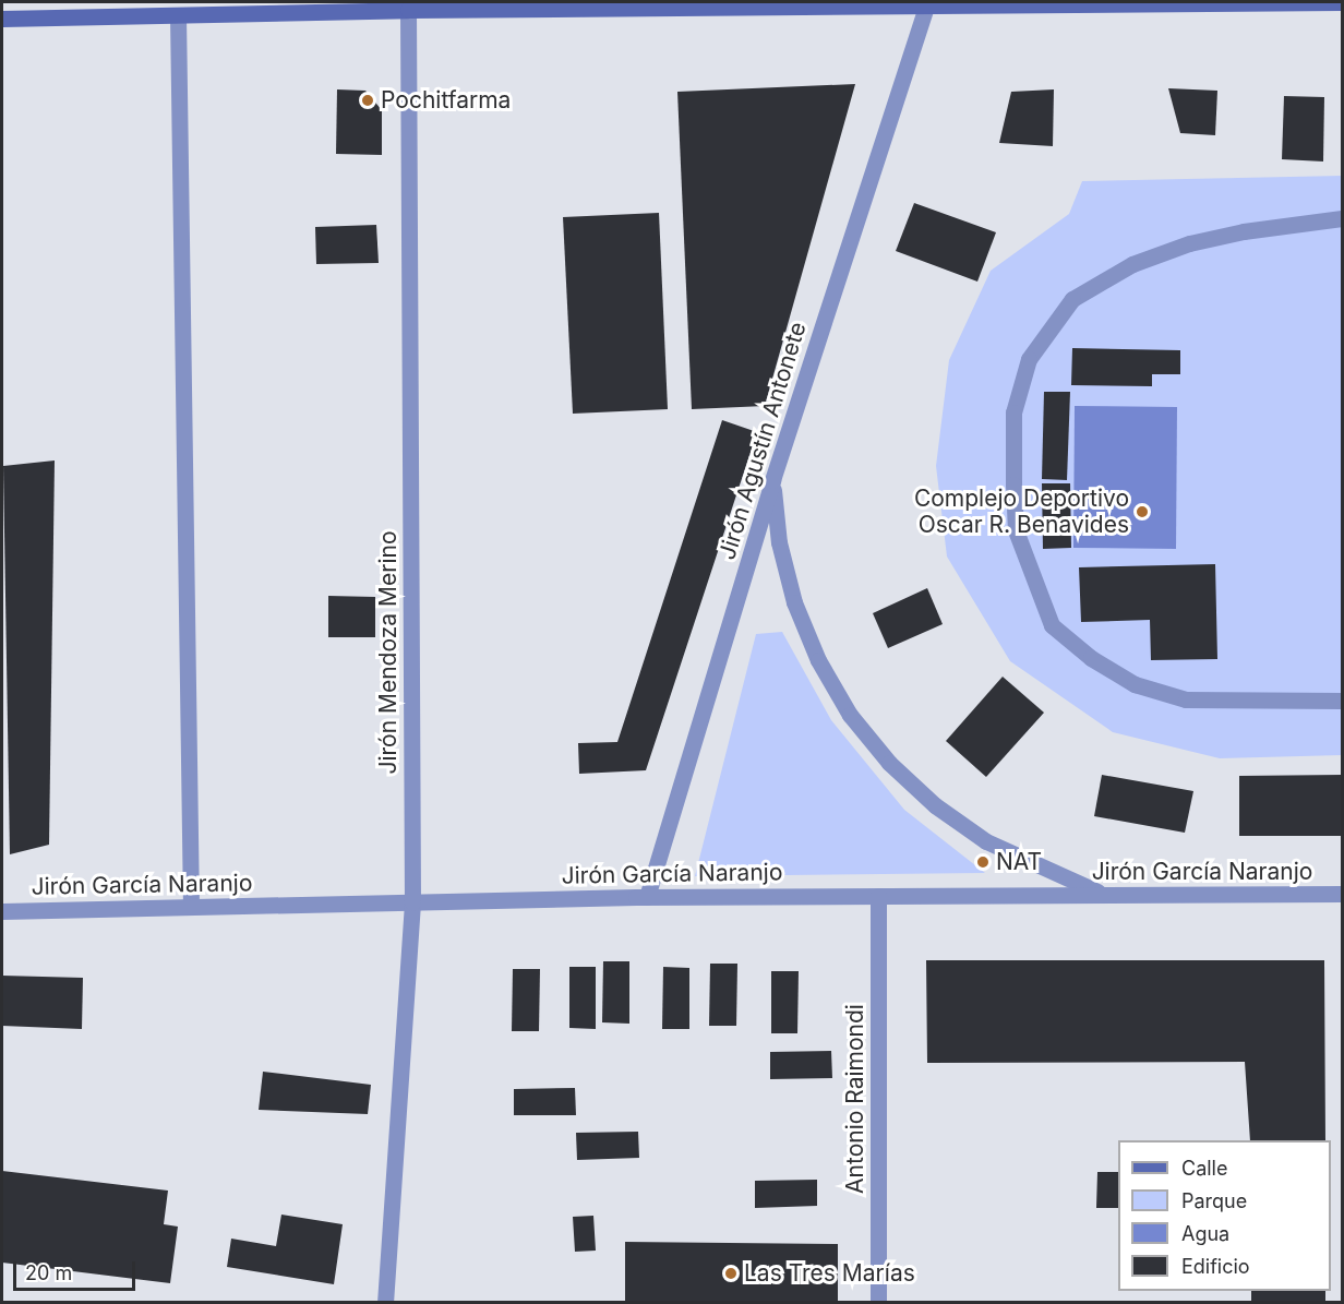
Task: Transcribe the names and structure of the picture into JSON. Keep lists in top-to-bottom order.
{
  "streets": {
    "street": [
      "Jirón Agustín Antonete",
      "Jirón Mendoza Merino",
      "Jirón García Naranjo",
      "Antonio Raimondi"
    ]
  },
  "crossings": [
    ["Jirón Agustín Antonete", "Jirón García Naranjo"],
    ["Jirón Mendoza Merino", "Jirón García Naranjo"],
    ["Jirón García Naranjo", "Antonio Raimondi"]
  ],
  "places": [
    "Pochitfarma",
    "Complejo Deportivo Oscar R. Benavides",
    "NAT",
    "Las Tres Marías"
  ],
  "legend": [
    "Calle",
    "Parque",
    "Agua",
    "Edificio"
  ],
  "scale_bar": "20 m"
}
